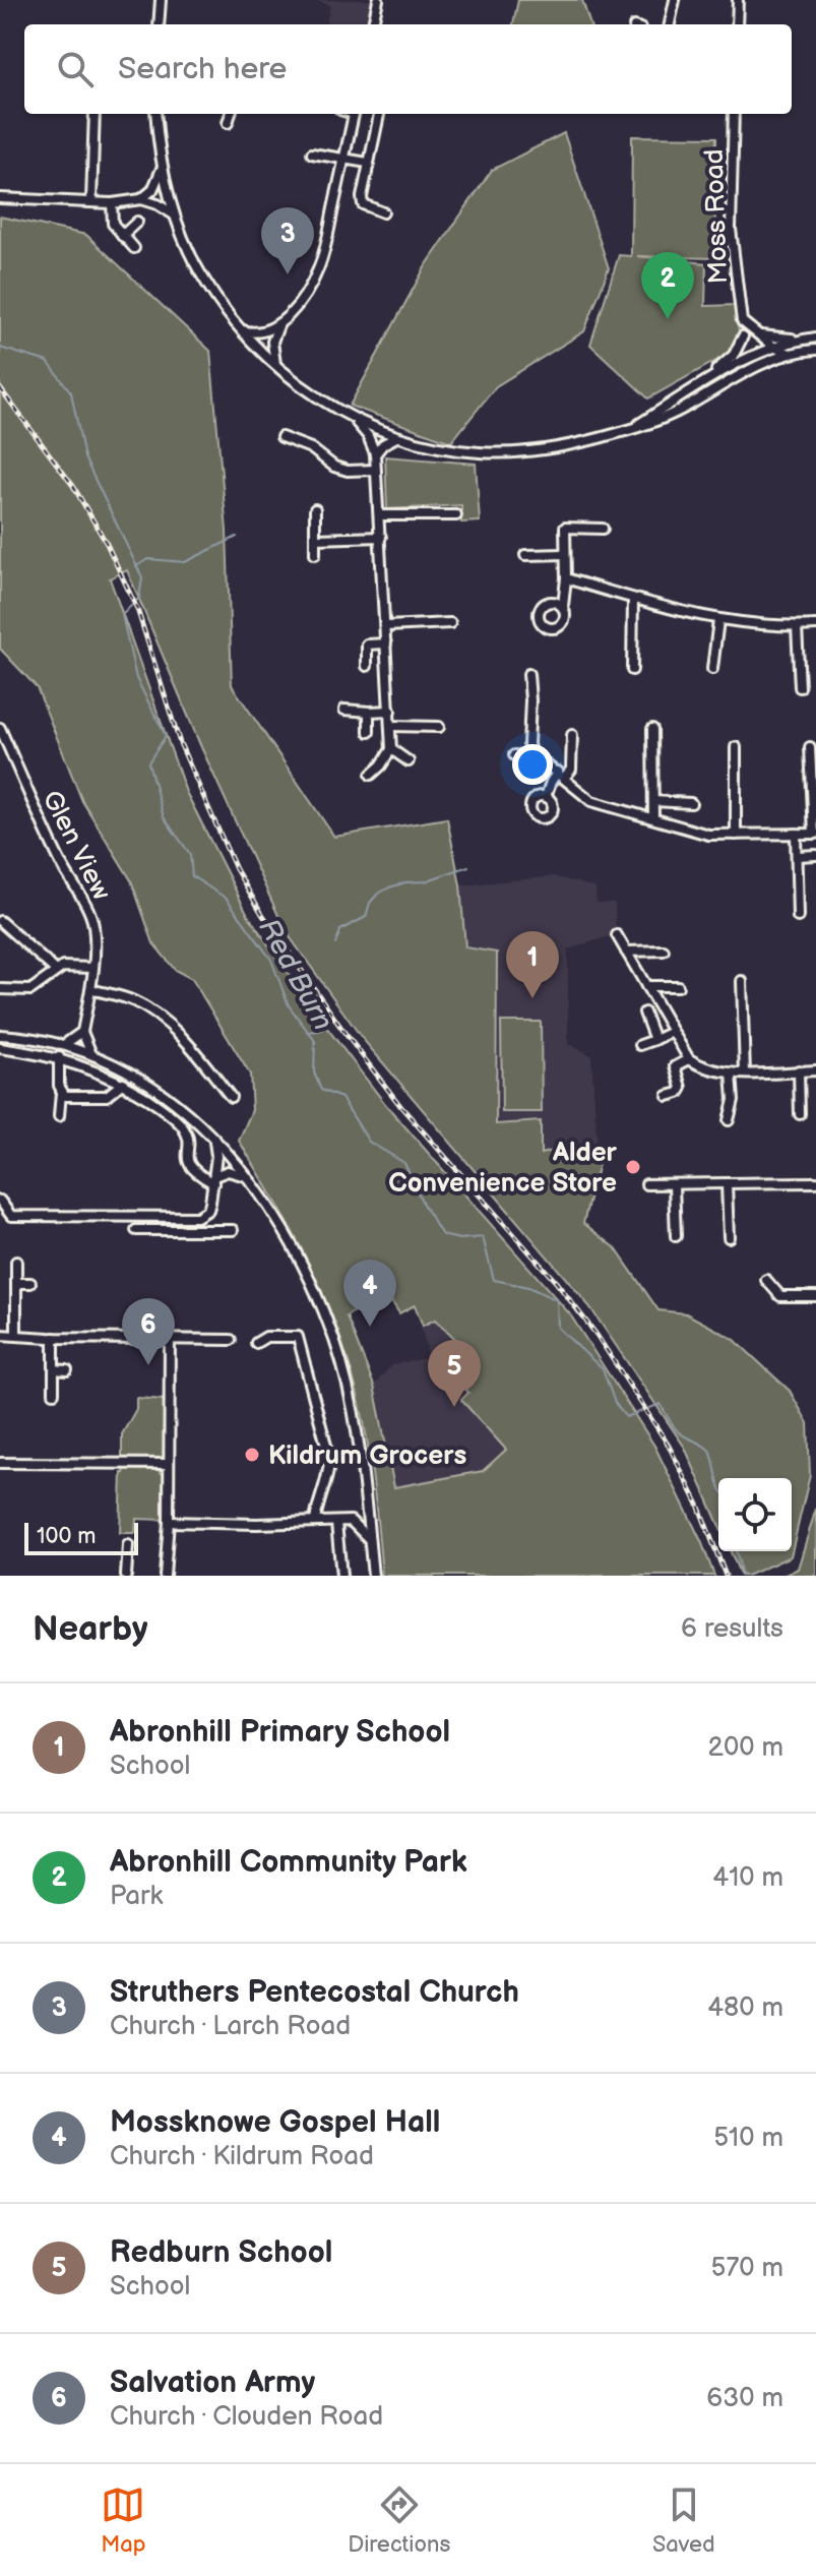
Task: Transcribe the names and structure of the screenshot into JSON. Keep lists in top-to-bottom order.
{
  "streets": {
    "street": ["Moss Road", "Glen View"]
  },
  "water": ["Red Burn"],
  "places": ["Alder Convenience Store", "Kildrum Grocers"],
  "scale_bar": "100 m",
  "page": {
    "search": "Search here",
    "pins": [
      "3",
      "2",
      "1",
      "4",
      "6",
      "5"
    ],
    "scale": "100 m",
    "heading": ["Nearby", "6 results"],
    "list": [
      {
        "mark": "1",
        "name": "Abronhill Primary School",
        "note": "School",
        "value": "200 m"
      },
      {
        "mark": "2",
        "name": "Abronhill Community Park",
        "note": "Park",
        "value": "410 m"
      },
      {
        "mark": "3",
        "name": "Struthers Pentecostal Church",
        "note": "Church · Larch Road",
        "value": "480 m"
      },
      {
        "mark": "4",
        "name": "Mossknowe Gospel Hall",
        "note": "Church · Kildrum Road",
        "value": "510 m"
      },
      {
        "mark": "5",
        "name": "Redburn School",
        "note": "School",
        "value": "570 m"
      },
      {
        "mark": "6",
        "name": "Salvation Army",
        "note": "Church · Clouden Road",
        "value": "630 m"
      }
    ],
    "nav": ["Map", "Directions", "Saved"]
  }
}
